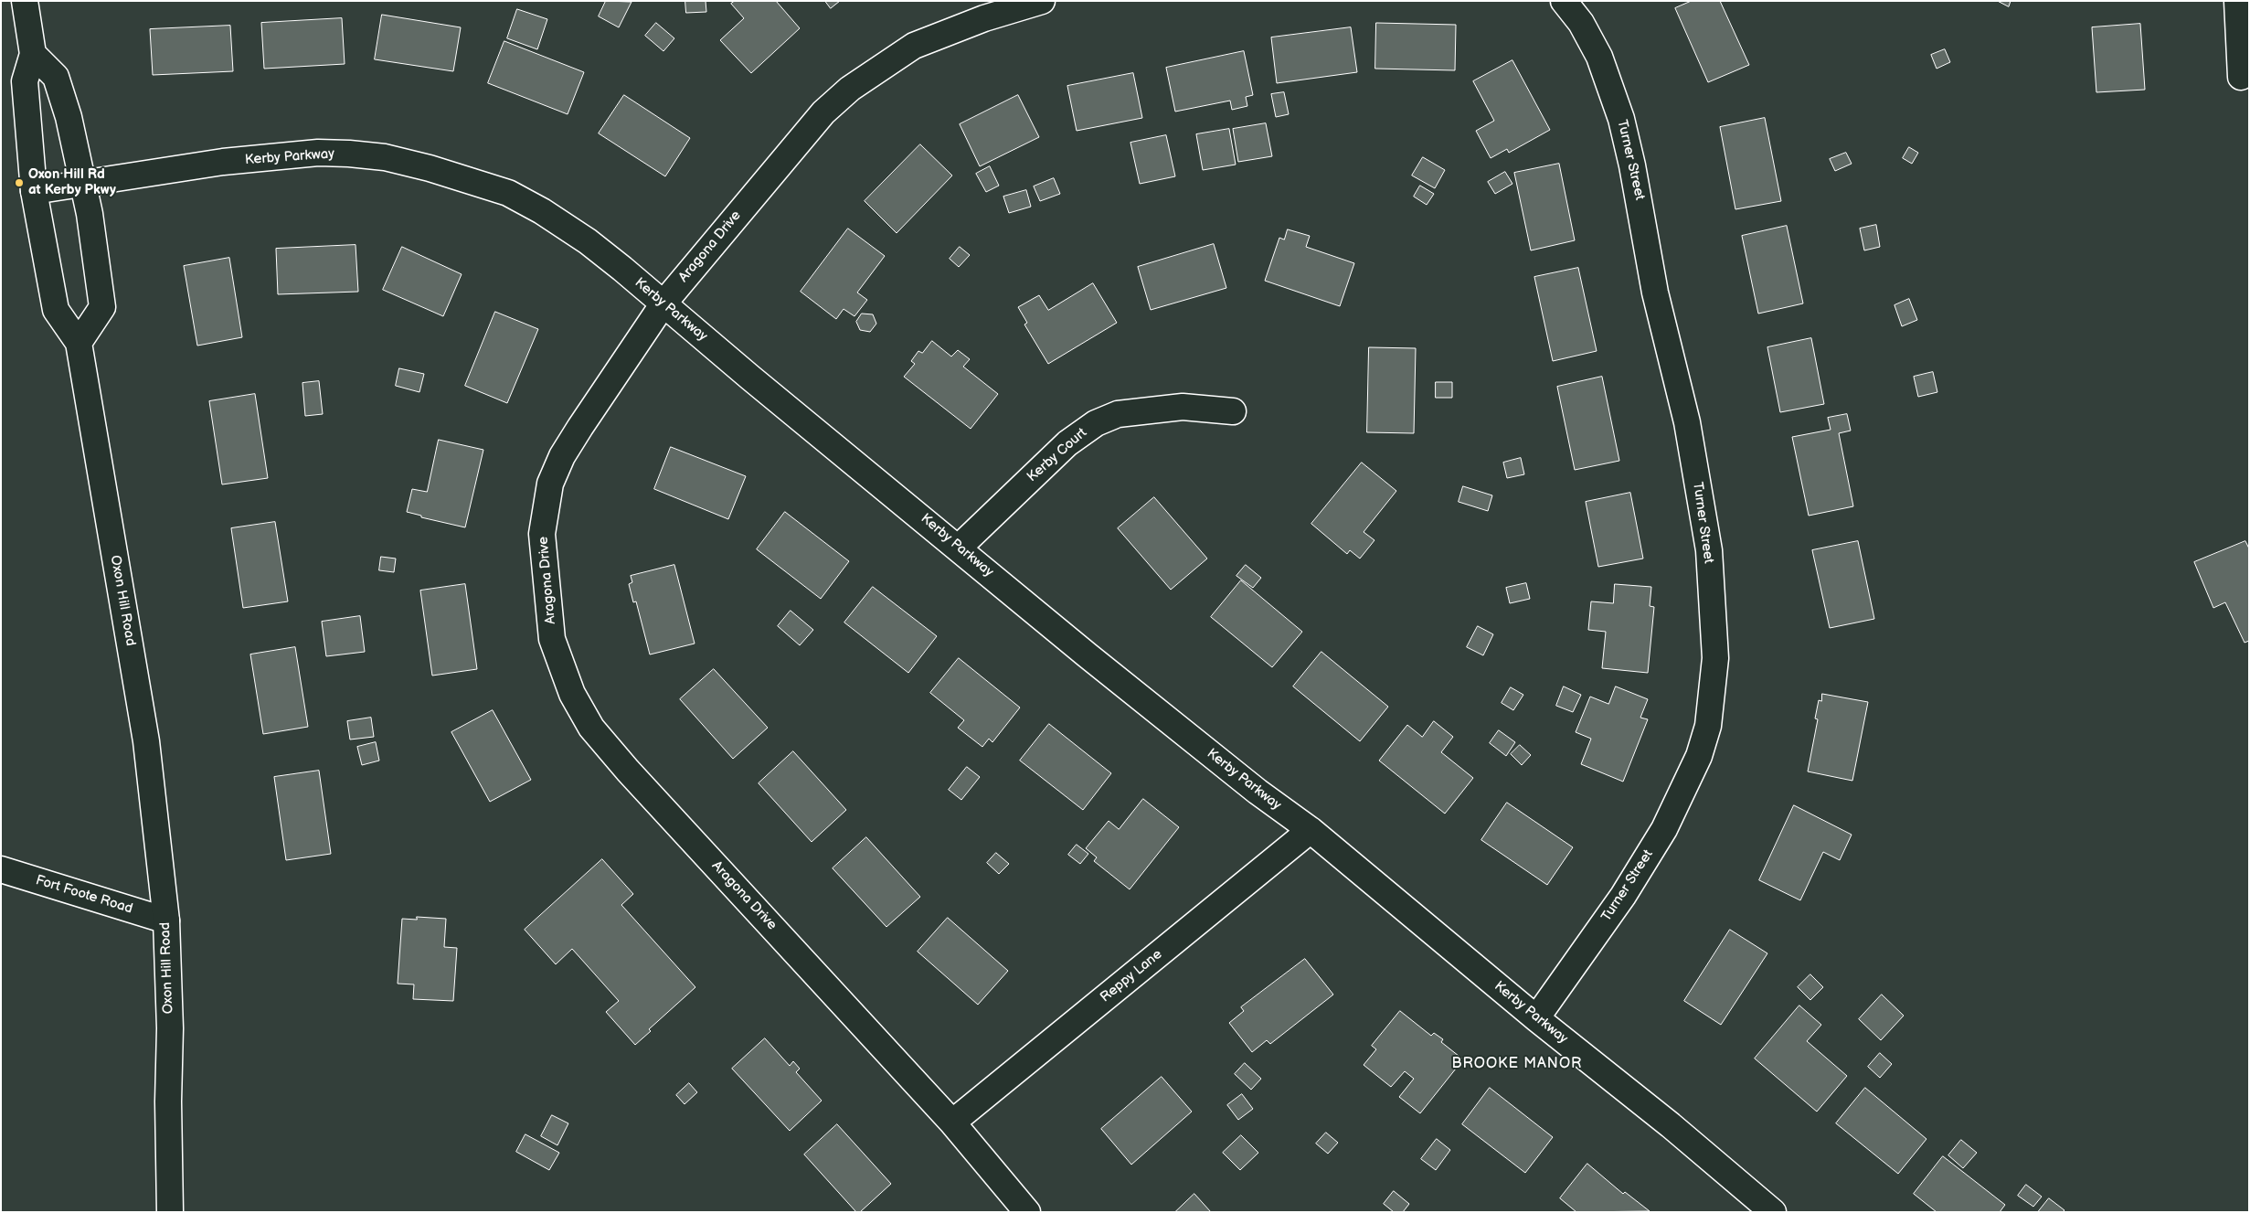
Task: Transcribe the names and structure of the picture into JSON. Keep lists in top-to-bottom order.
{
  "streets": {
    "street": [
      "Kerby Parkway",
      "Turner Street",
      "Aragona Drive",
      "Kerby Court",
      "Oxon Hill Road",
      "Fort Foote Road",
      "Reppy Lane"
    ]
  },
  "crossings": [
    ["Kerby Parkway", "Turner Street"],
    ["Kerby Parkway", "Aragona Drive"],
    ["Kerby Parkway", "Kerby Court"],
    ["Kerby Parkway", "Oxon Hill Road"],
    ["Kerby Parkway", "Reppy Lane"],
    ["Aragona Drive", "Reppy Lane"],
    ["Oxon Hill Road", "Fort Foote Road"]
  ],
  "districts": ["BROOKE MANOR"],
  "places": ["Oxon Hill Rd at Kerby Pkwy"]
}
